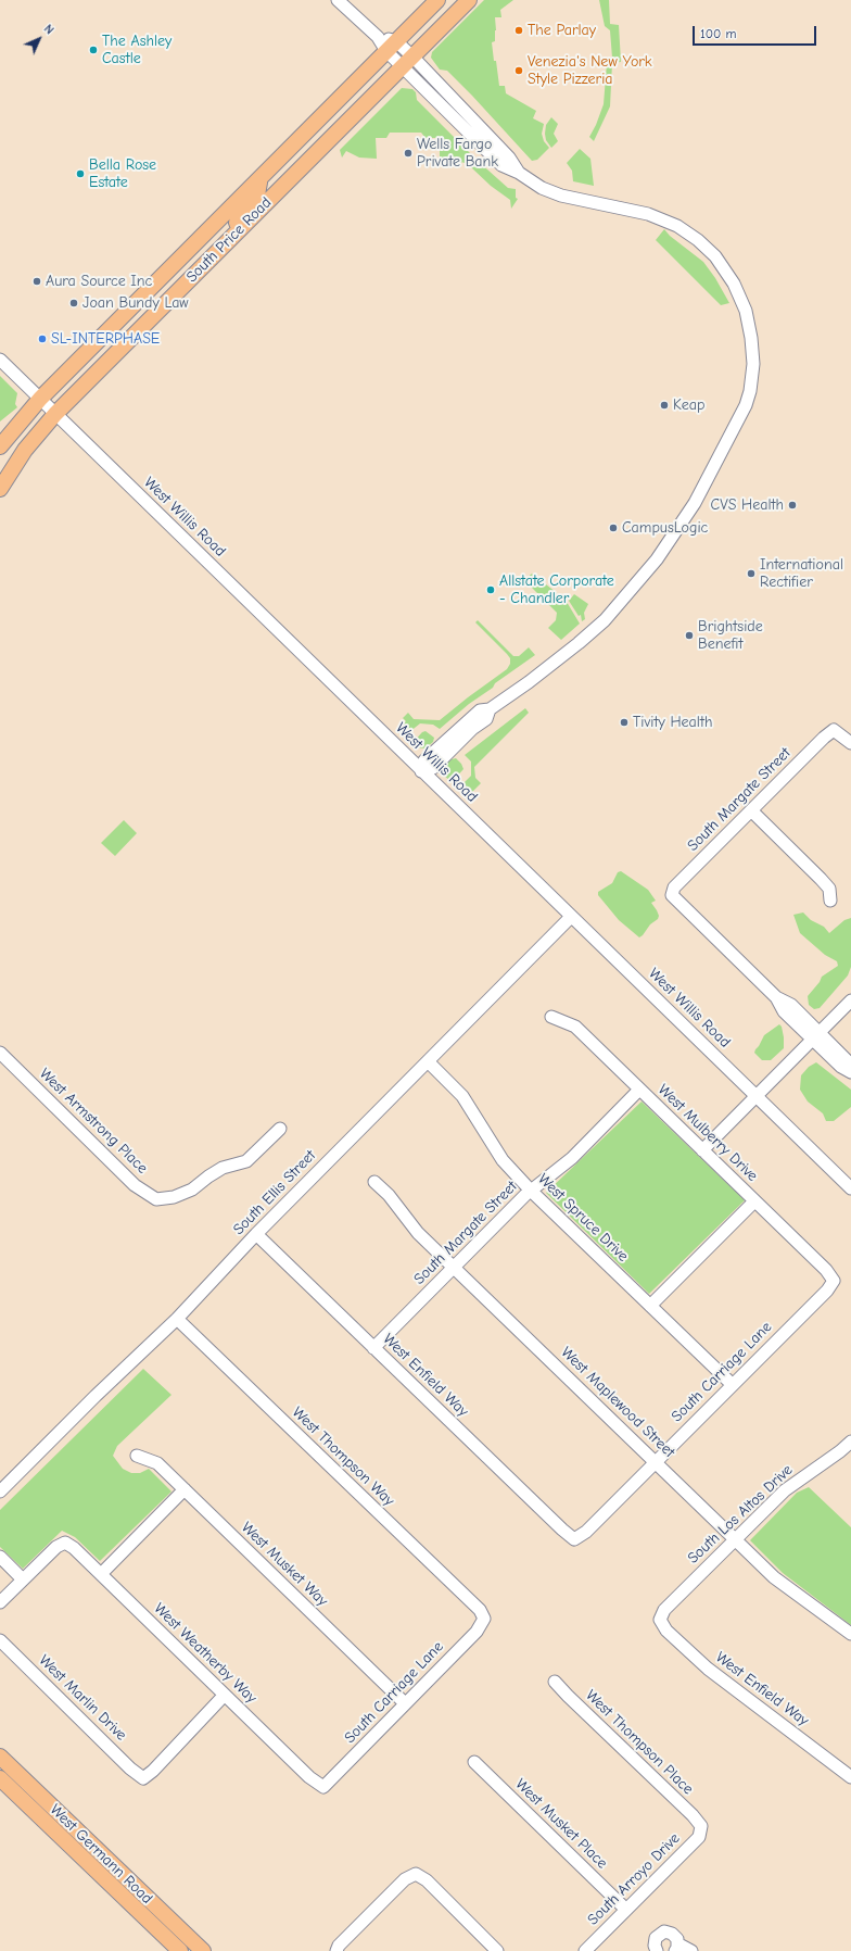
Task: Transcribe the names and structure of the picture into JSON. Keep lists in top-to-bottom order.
{
  "streets": {
    "main road": ["South Price Road", "West Germann Road"],
    "street": [
      "West Willis Road",
      "South Margate Street",
      "West Armstrong Place",
      "West Mulberry Drive",
      "South Ellis Street",
      "West Spruce Drive",
      "South Carriage Lane",
      "West Enfield Way",
      "West Maplewood Street",
      "West Thompson Way",
      "South Los Altos Drive",
      "West Musket Way",
      "West Weatherby Way",
      "West Marlin Drive",
      "West Thompson Place",
      "West Musket Place",
      "South Arroyo Drive"
    ]
  },
  "crossings": [
    ["South Price Road", "West Willis Road"],
    ["West Willis Road", "South Ellis Street"],
    ["South Margate Street", "West Mulberry Drive"],
    ["South Margate Street", "West Spruce Drive"],
    ["South Margate Street", "West Enfield Way"],
    ["South Margate Street", "West Maplewood Street"],
    ["West Mulberry Drive", "South Carriage Lane"],
    ["South Ellis Street", "West Spruce Drive"],
    ["South Ellis Street", "West Enfield Way"],
    ["South Ellis Street", "West Thompson Way"],
    ["West Spruce Drive", "South Carriage Lane"],
    ["South Carriage Lane", "West Enfield Way"],
    ["South Carriage Lane", "West Maplewood Street"],
    ["South Carriage Lane", "West Thompson Way"],
    ["South Carriage Lane", "West Musket Way"],
    ["South Carriage Lane", "West Weatherby Way"],
    ["West Enfield Way", "South Los Altos Drive"],
    ["West Maplewood Street", "South Los Altos Drive"],
    ["West Weatherby Way", "West Marlin Drive"],
    ["West Thompson Place", "South Arroyo Drive"],
    ["West Musket Place", "South Arroyo Drive"]
  ],
  "places": [
    "The Parlay",
    "The Ashley Castle",
    "Venezia's New York Style Pizzeria",
    "Wells Fargo Private Bank",
    "Bella Rose Estate",
    "Aura Source Inc",
    "Joan Bundy Law",
    "SL-INTERPHASE",
    "Keap",
    "CVS Health",
    "CampusLogic",
    "International Rectifier",
    "Allstate Corporate - Chandler",
    "Brightside Benefit",
    "Tivity Health"
  ],
  "scale_bar": "100 m",
  "north": "top right"
}
